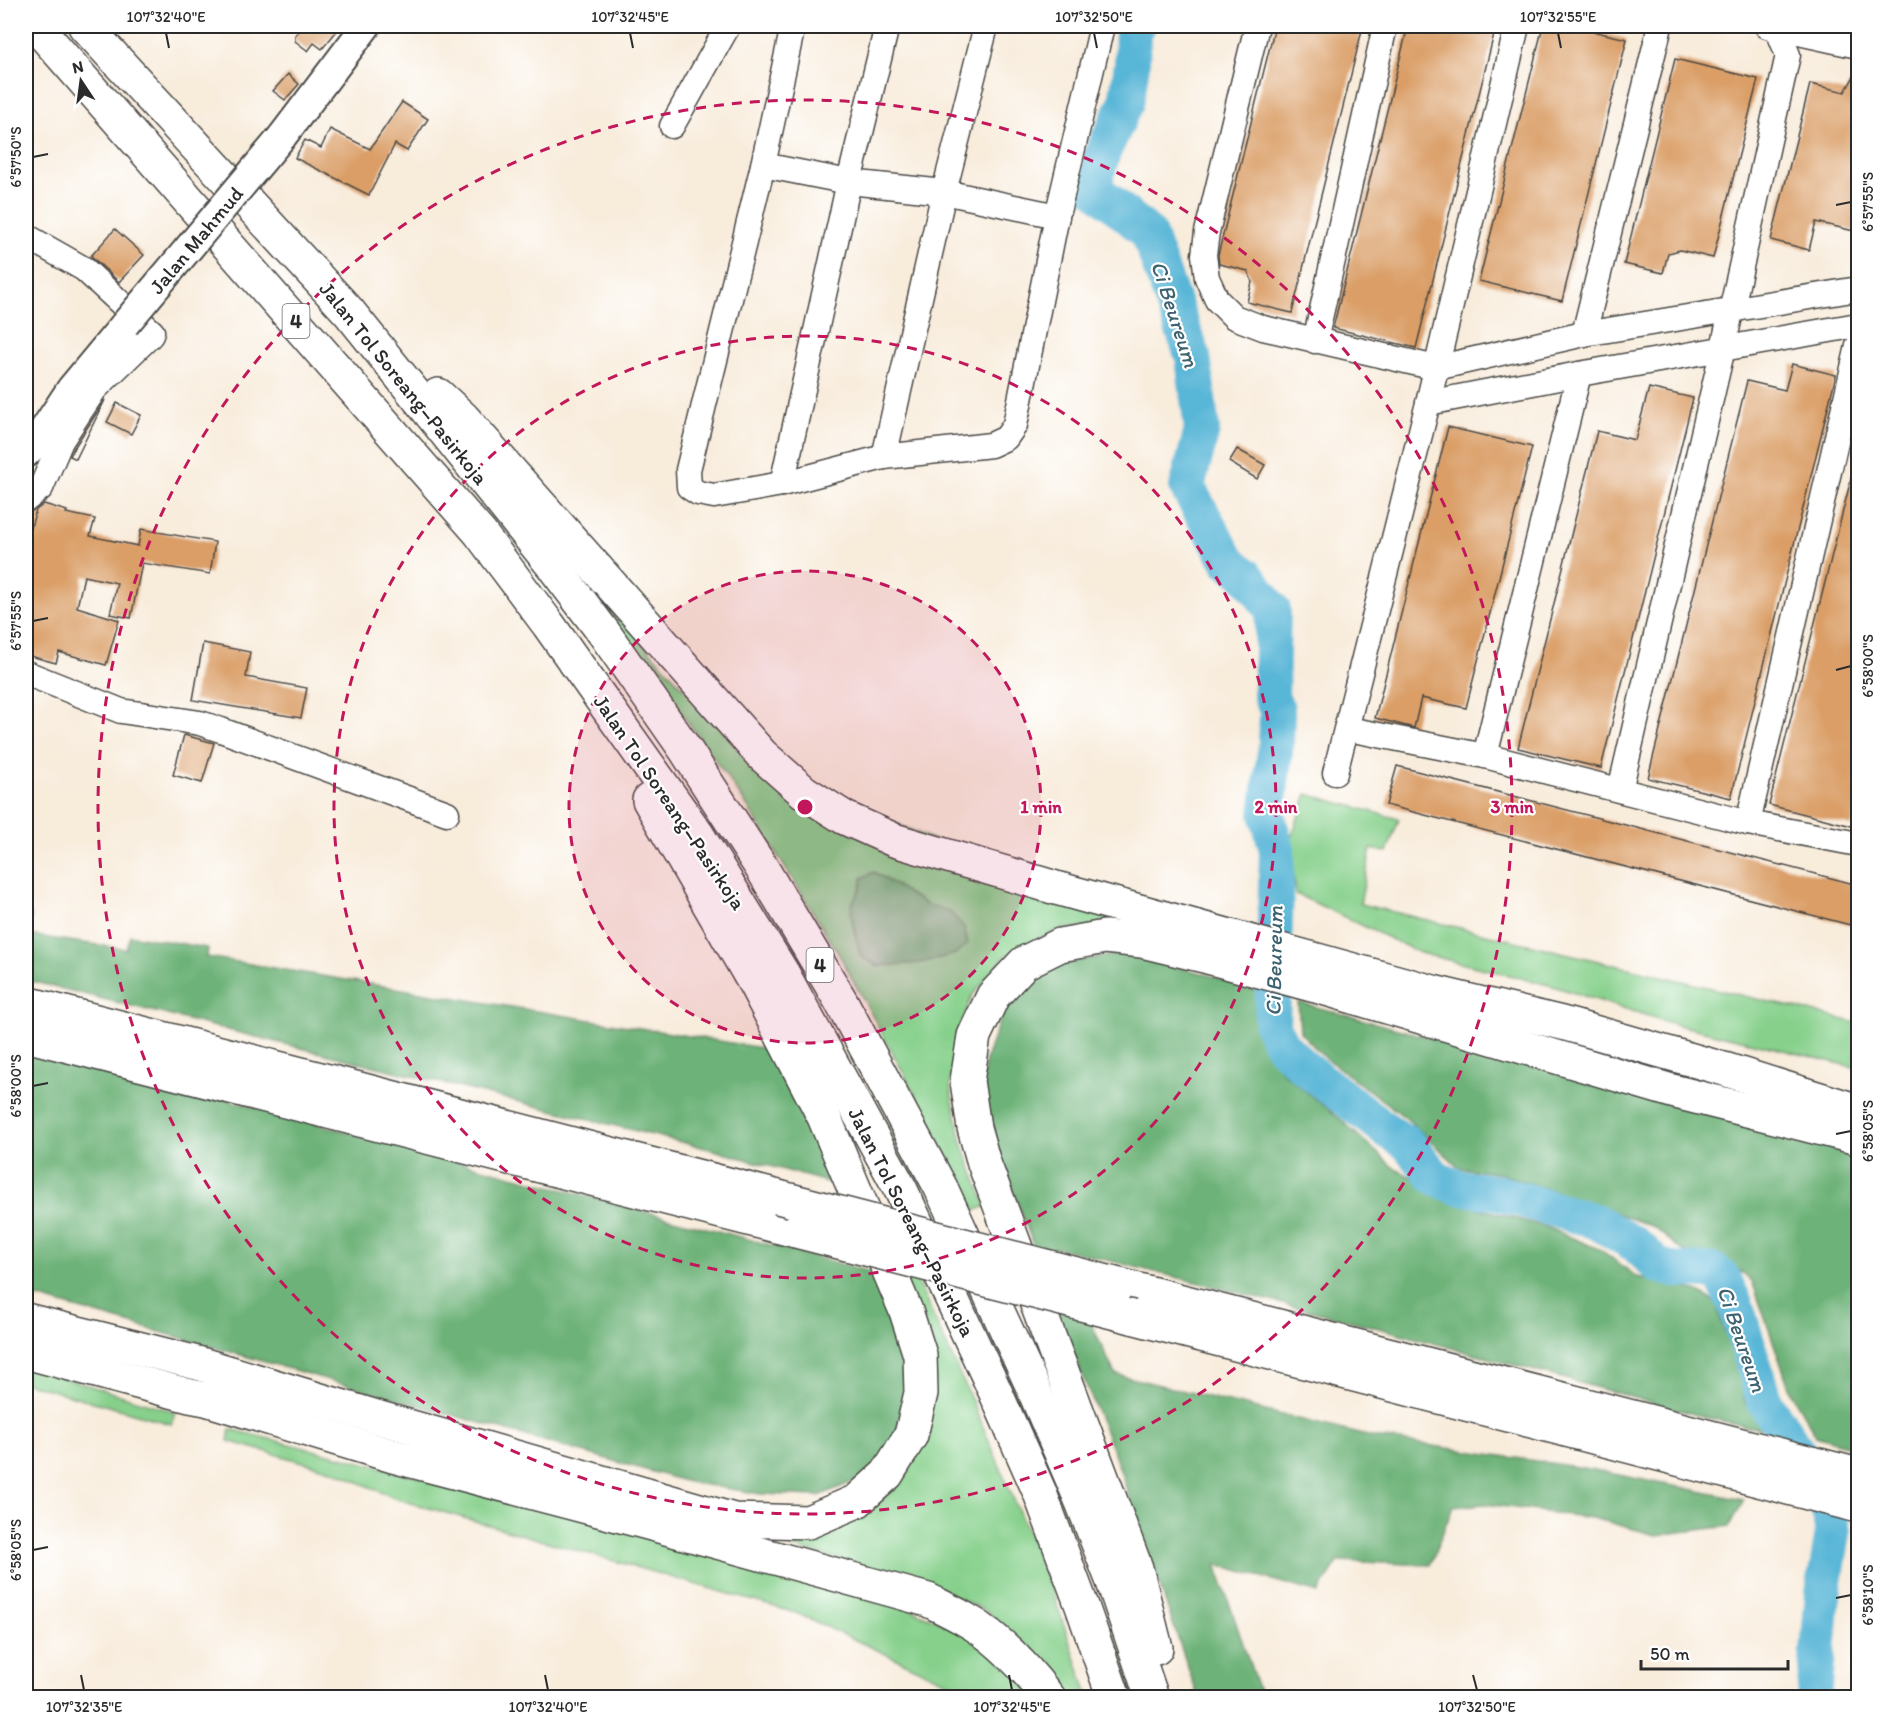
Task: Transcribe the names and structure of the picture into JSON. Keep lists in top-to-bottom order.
{
  "streets": {
    "main road": ["4", "Jalan Tol Soreang–Pasirkoja"],
    "street": ["Jalan Mahmud"]
  },
  "water": ["Ci Beureum"],
  "scale_bar": "50 m",
  "north": "top",
  "coordinates": [
    "107°32'40\"E",
    "107°32'45\"E",
    "107°32'50\"E",
    "107°32'55\"E",
    "6°57'50\"S",
    "6°57'55\"S",
    "6°58'00\"S",
    "6°58'05\"S",
    "6°58'10\"S",
    "107°32'35\"E"
  ],
  "rings": ["1 min", "2 min", "3 min"]
}
